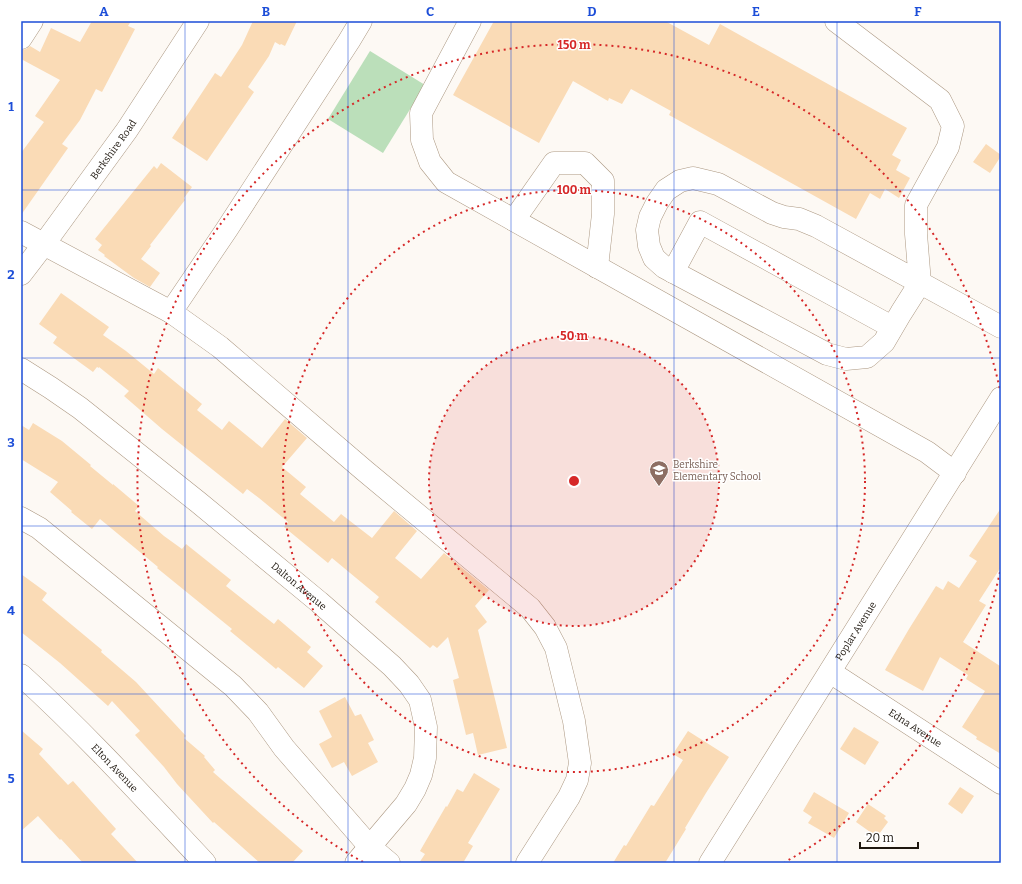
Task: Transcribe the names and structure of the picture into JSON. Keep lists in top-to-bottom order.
{
  "streets": {
    "street": [
      "Berkshire Road",
      "Dalton Avenue",
      "Poplar Avenue",
      "Edna Avenue",
      "Elton Avenue"
    ]
  },
  "crossings": [
    ["Poplar Avenue", "Edna Avenue"]
  ],
  "places": {
    "school or university": ["Berkshire Elementary School"]
  },
  "scale_bar": "20 m",
  "grid": {
    "columns": [
      "A",
      "B",
      "C",
      "D",
      "E",
      "F"
    ],
    "rows": [
      "1",
      "2",
      "3",
      "4",
      "5"
    ]
  },
  "rings": ["150 m", "100 m", "50 m"]
}
